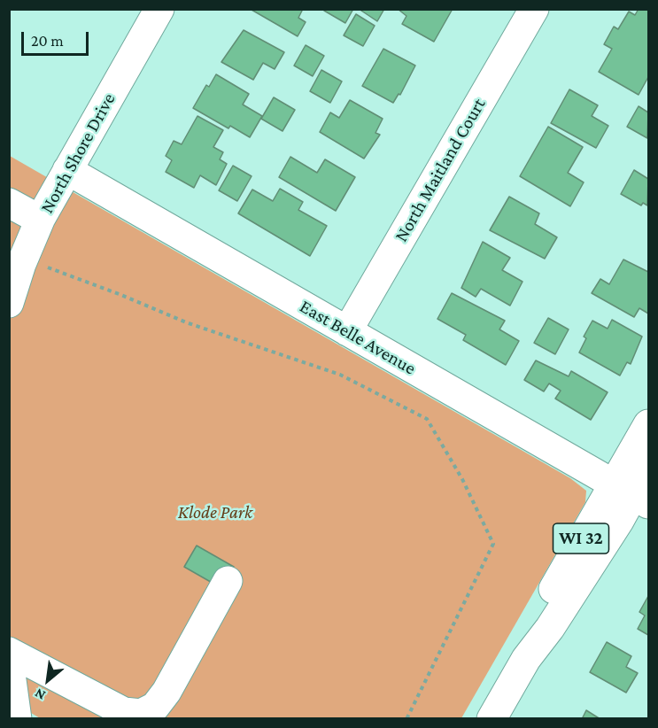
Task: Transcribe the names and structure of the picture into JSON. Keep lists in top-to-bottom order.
{
  "streets": {
    "street": [
      "North Shore Drive",
      "North Maitland Court",
      "East Belle Avenue",
      "WI 32"
    ]
  },
  "crossings": [
    ["North Shore Drive", "East Belle Avenue"],
    ["North Maitland Court", "East Belle Avenue"],
    ["East Belle Avenue", "WI 32"]
  ],
  "parks": ["Klode Park"],
  "scale_bar": "20 m",
  "north": "bottom left"
}
